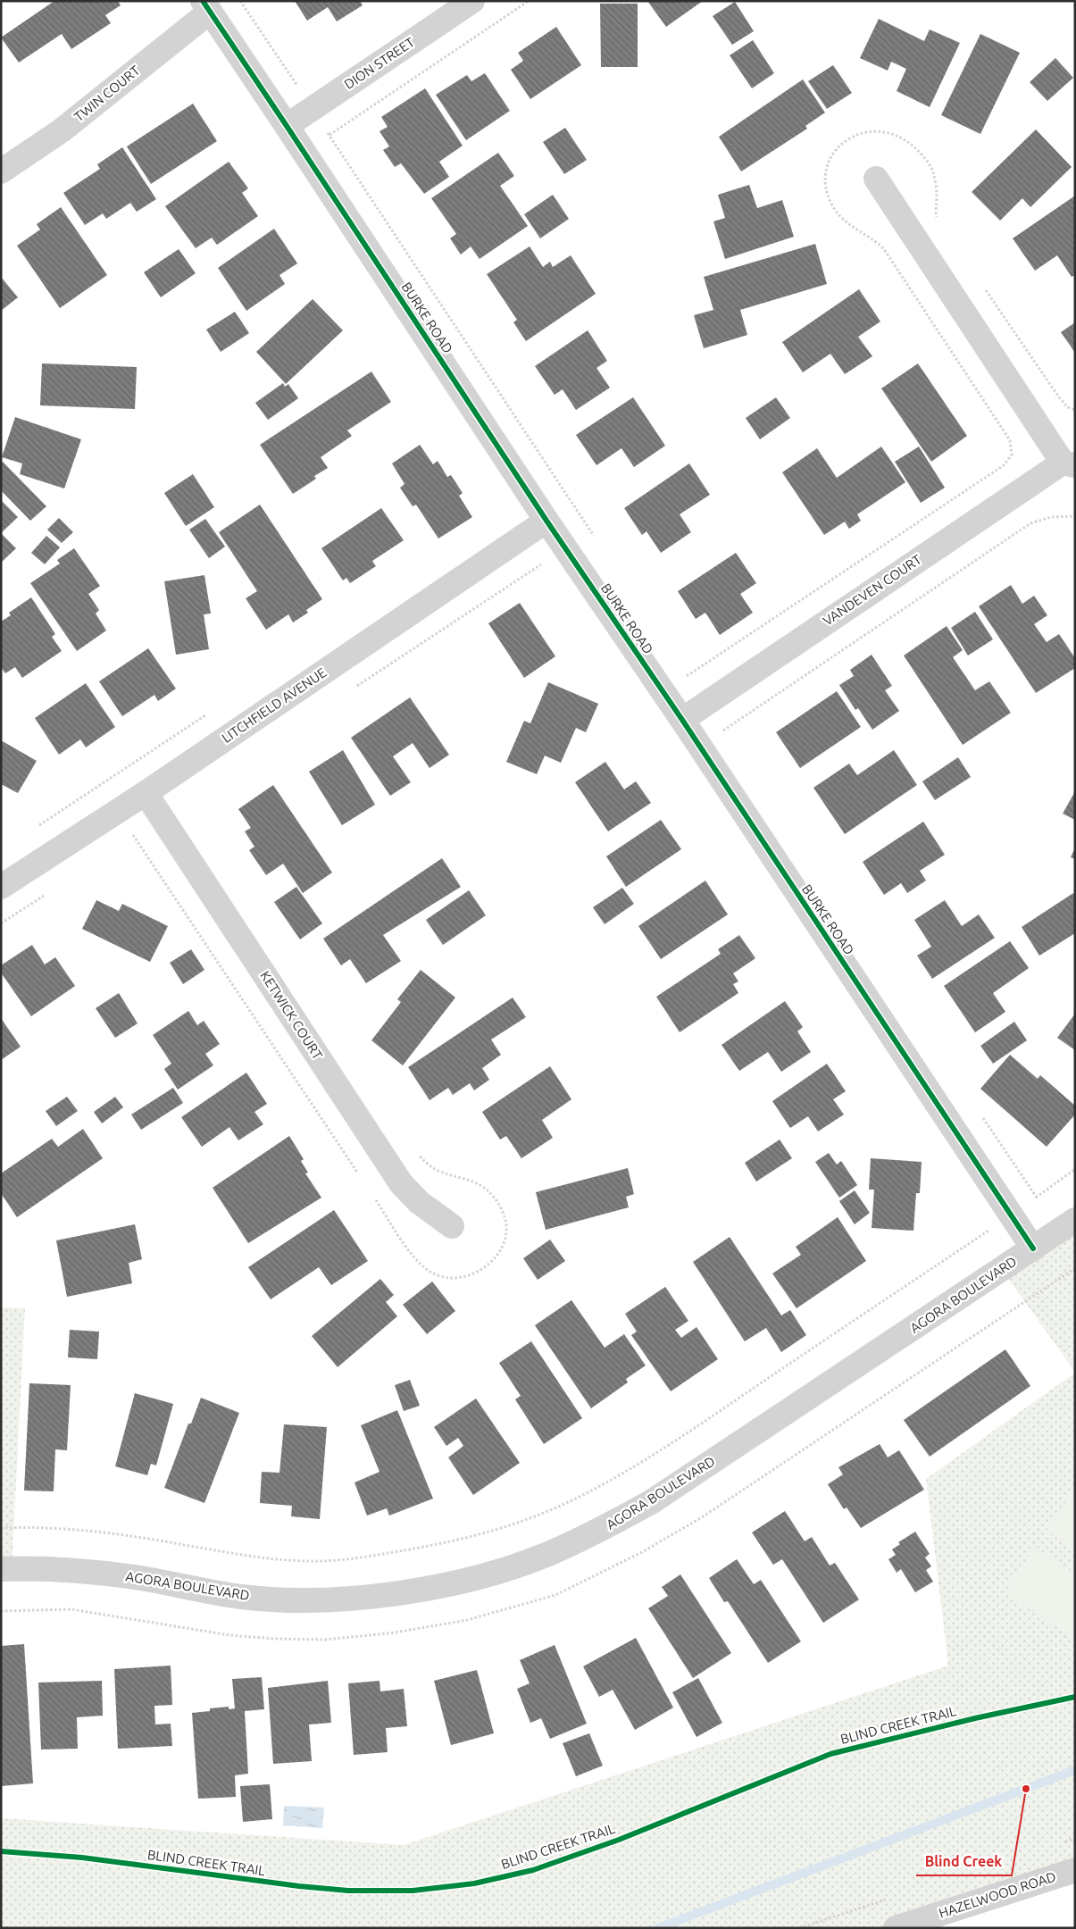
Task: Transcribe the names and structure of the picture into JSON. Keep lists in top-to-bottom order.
{
  "streets": {
    "street": [
      "DION STREET",
      "TWIN COURT",
      "BURKE ROAD",
      "VANDEVEN COURT",
      "LITCHFIELD AVENUE",
      "KETWICK COURT",
      "AGORA BOULEVARD",
      "HAZELWOOD ROAD"
    ],
    "cycle path": ["BLIND CREEK TRAIL"]
  },
  "crossings": [
    ["DION STREET", "BURKE ROAD"],
    ["TWIN COURT", "BURKE ROAD"],
    ["BURKE ROAD", "VANDEVEN COURT"],
    ["BURKE ROAD", "LITCHFIELD AVENUE"],
    ["BURKE ROAD", "AGORA BOULEVARD"],
    ["LITCHFIELD AVENUE", "KETWICK COURT"]
  ],
  "places": ["Blind Creek"]
}
